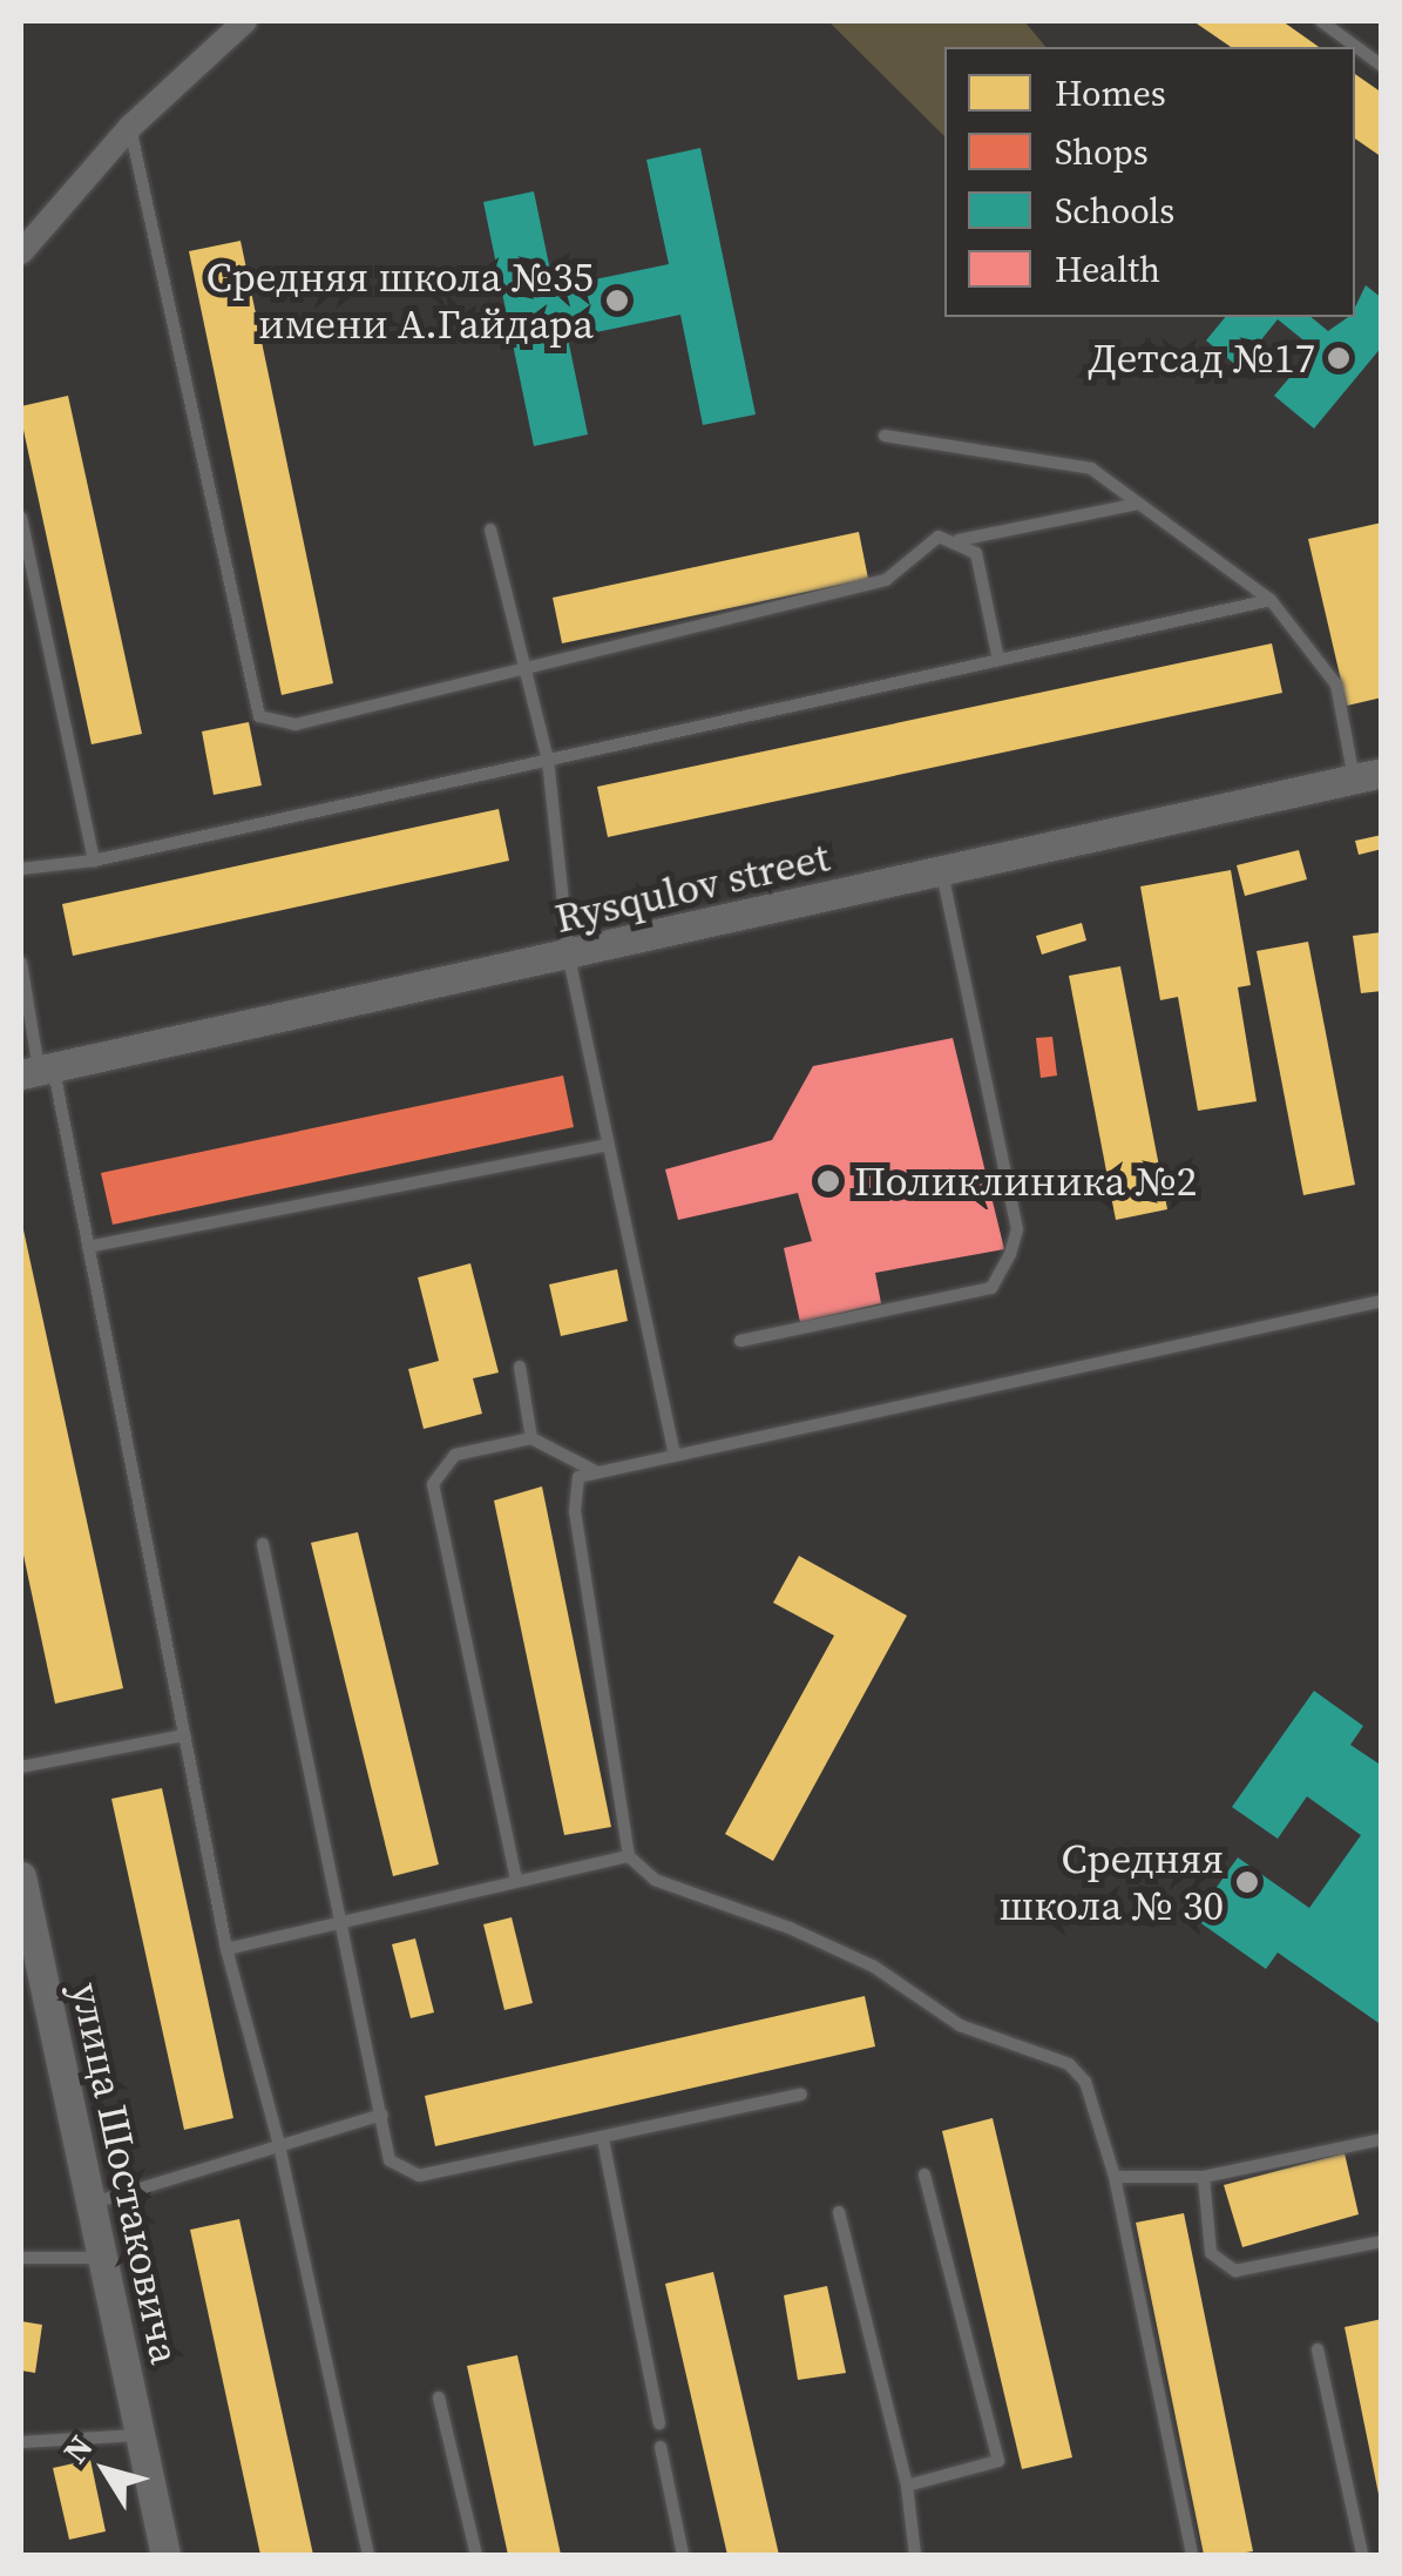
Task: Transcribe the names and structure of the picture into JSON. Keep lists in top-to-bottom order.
{
  "streets": {
    "street": ["Rysqulov street", "улица Шостаковича"]
  },
  "places": [
    "Средняя школа №35 имени А.Гайдара",
    "Детсад №17",
    "Поликлиника №2",
    "Средняя школа № 30"
  ],
  "legend": [
    "Homes",
    "Shops",
    "Schools",
    "Health"
  ],
  "north": "top left"
}
